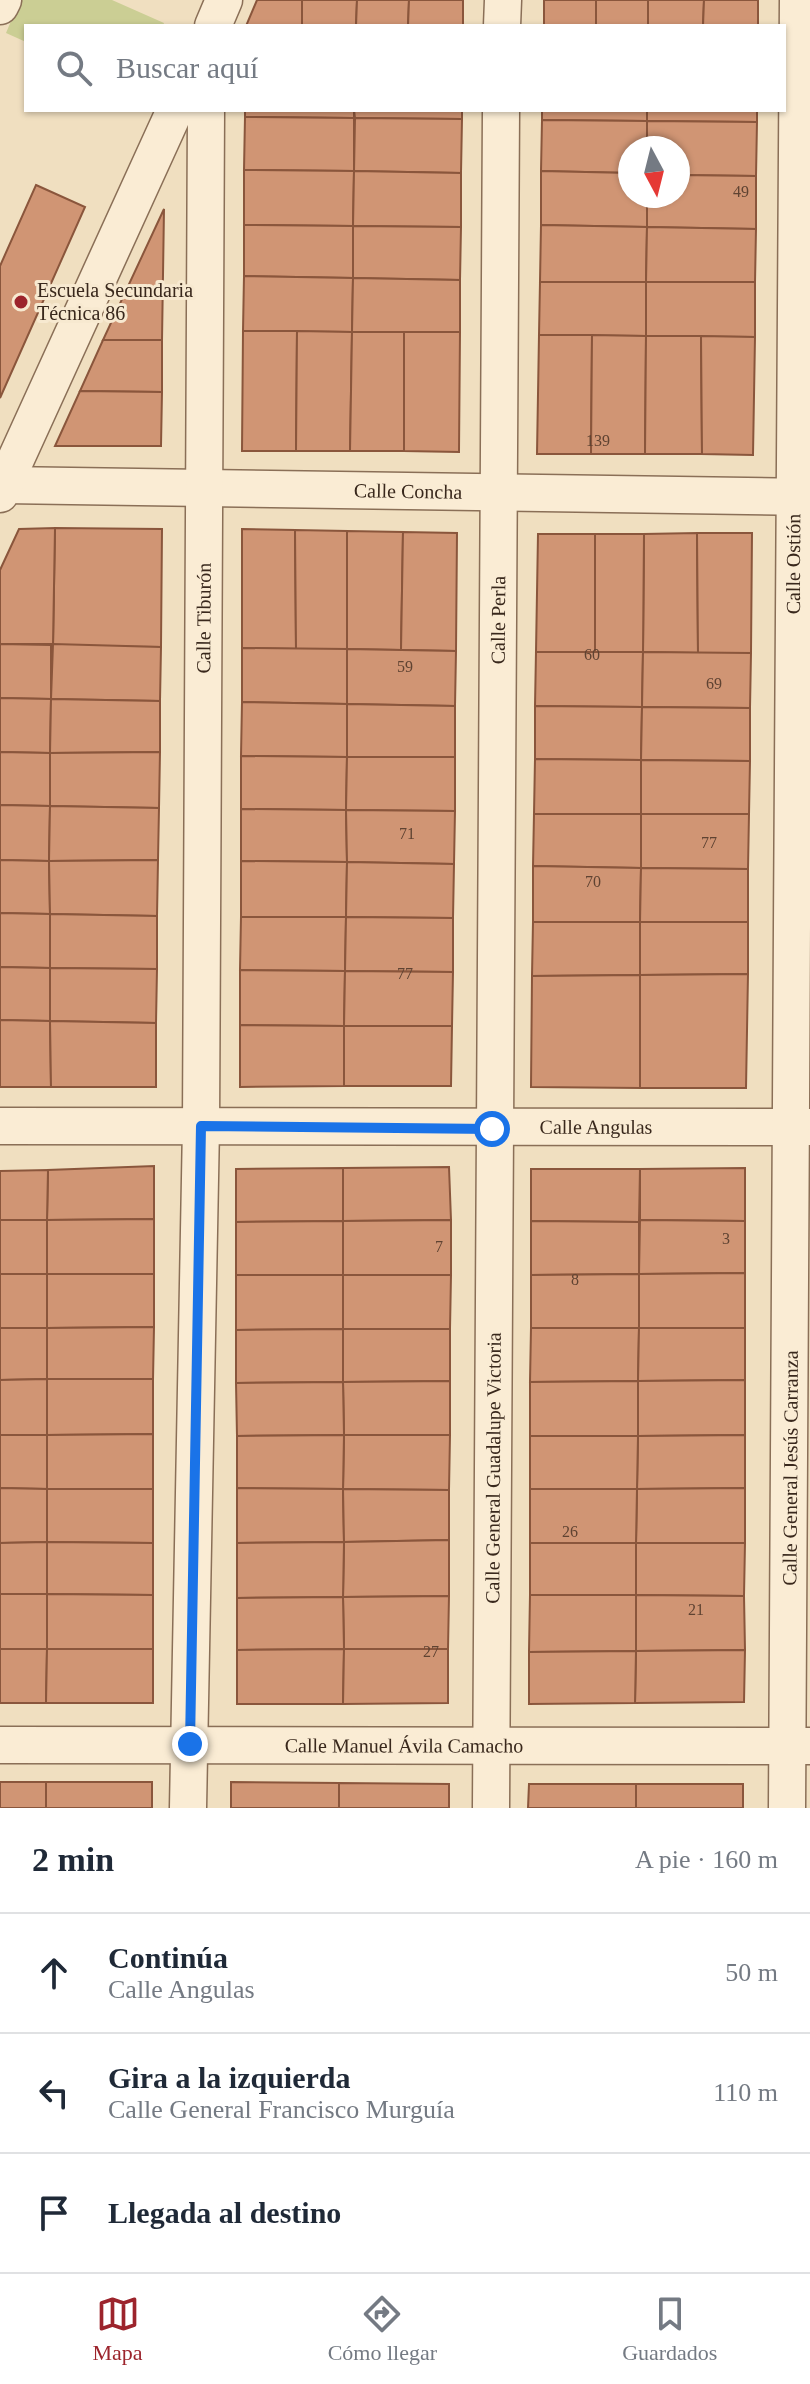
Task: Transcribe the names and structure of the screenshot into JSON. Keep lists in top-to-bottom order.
{
  "streets": {
    "street": [
      "Calle Concha",
      "Calle Ostión",
      "Calle Tiburón",
      "Calle Perla",
      "Calle Angulas",
      "Calle General Guadalupe Victoria",
      "Calle General Jesús Carranza",
      "Calle Manuel Ávila Camacho"
    ]
  },
  "crossings": [
    ["Calle Concha", "Calle Ostión"],
    ["Calle Concha", "Calle Tiburón"],
    ["Calle Concha", "Calle Perla"],
    ["Calle Ostión", "Calle Angulas"],
    ["Calle Ostión", "Calle General Jesús Carranza"],
    ["Calle Tiburón", "Calle Angulas"],
    ["Calle Tiburón", "Calle Manuel Ávila Camacho"],
    ["Calle Perla", "Calle Angulas"],
    ["Calle Perla", "Calle General Guadalupe Victoria"],
    ["Calle Angulas", "Calle General Guadalupe Victoria"],
    ["Calle Angulas", "Calle General Jesús Carranza"],
    ["Calle General Guadalupe Victoria", "Calle Manuel Ávila Camacho"],
    ["Calle General Jesús Carranza", "Calle Manuel Ávila Camacho"]
  ],
  "places": ["Escuela Secundaria Técnica 86"],
  "house_numbers": [
    "49",
    "139",
    "60",
    "59",
    "69",
    "71",
    "77",
    "70",
    "77",
    "3",
    "7",
    "8",
    "26",
    "21",
    "27"
  ],
  "north": "bottom",
  "page": {
    "search": "Buscar aquí",
    "heading": ["2 min", "A pie · 160 m"],
    "list": [
      ["Continúa", "Calle Angulas", "50 m"],
      ["Gira a la izquierda", "Calle General Francisco Murguía", "110 m"],
      "Llegada al destino"
    ],
    "nav": ["Mapa", "Cómo llegar", "Guardados"]
  }
}
